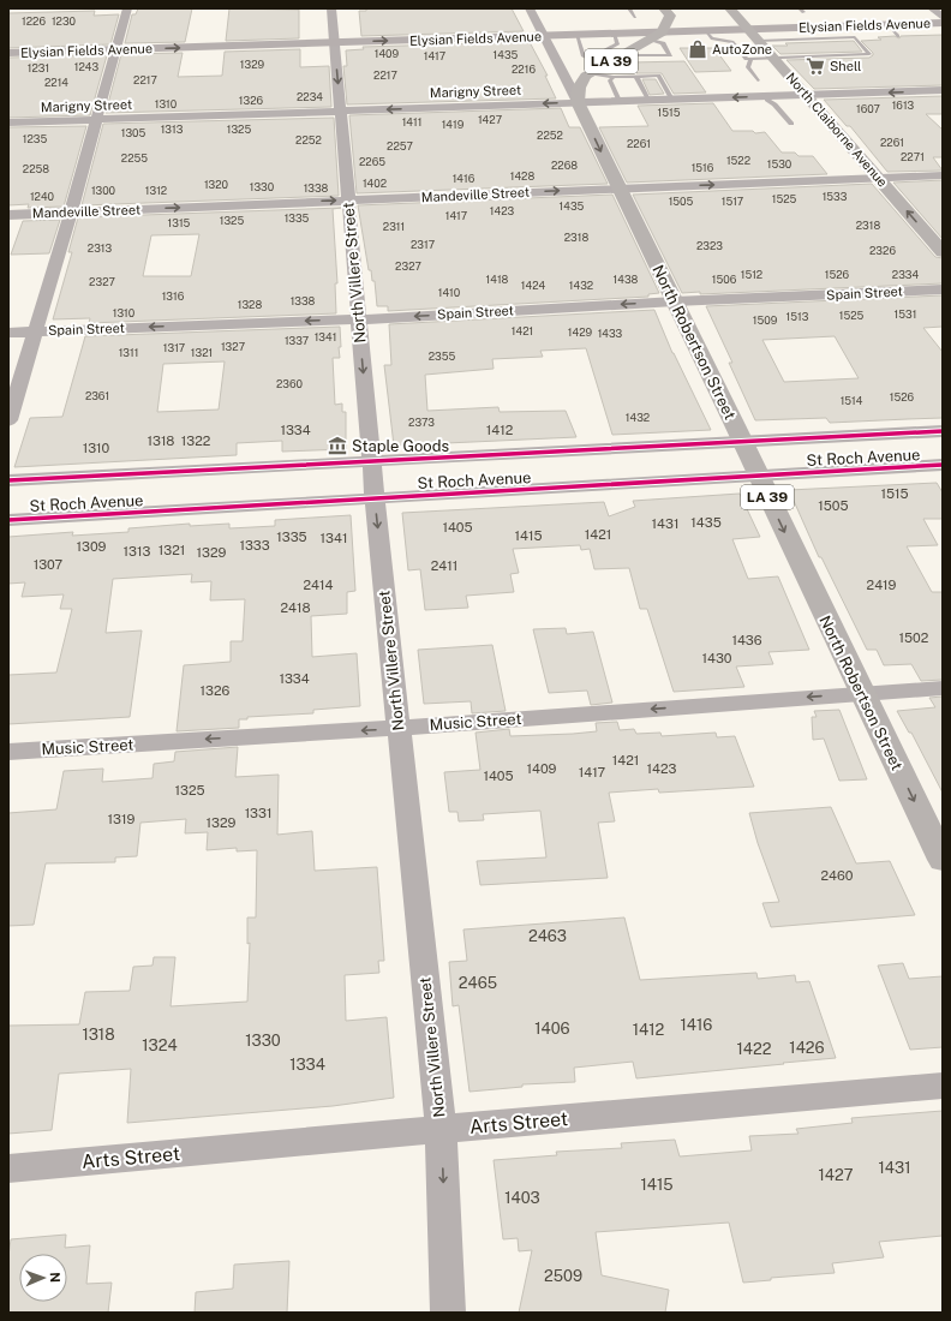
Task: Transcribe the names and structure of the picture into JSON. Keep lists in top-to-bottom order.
{
  "streets": {
    "main road": [
      "Elysian Fields Avenue",
      "LA 39",
      "North Claiborne Avenue",
      "North Robertson Street"
    ],
    "street": [
      "Marigny Street",
      "Mandeville Street",
      "North Villere Street",
      "Spain Street",
      "St Roch Avenue",
      "Music Street",
      "Arts Street"
    ]
  },
  "crossings": [
    ["Elysian Fields Avenue", "LA 39"],
    ["Elysian Fields Avenue", "North Claiborne Avenue"],
    ["Elysian Fields Avenue", "North Villere Street"],
    ["Elysian Fields Avenue", "North Robertson Street"],
    ["LA 39", "Marigny Street"],
    ["LA 39", "North Robertson Street"],
    ["Marigny Street", "North Claiborne Avenue"],
    ["Marigny Street", "North Villere Street"],
    ["Marigny Street", "North Robertson Street"],
    ["North Claiborne Avenue", "Mandeville Street"],
    ["Mandeville Street", "North Villere Street"],
    ["Mandeville Street", "North Robertson Street"],
    ["North Villere Street", "Spain Street"],
    ["North Villere Street", "St Roch Avenue"],
    ["North Villere Street", "Music Street"],
    ["North Villere Street", "Arts Street"],
    ["Spain Street", "North Robertson Street"],
    ["North Robertson Street", "St Roch Avenue"],
    ["North Robertson Street", "Music Street"]
  ],
  "one_way": [
    "Elysian Fields Avenue",
    "Marigny Street",
    "Mandeville Street",
    "North Villere Street",
    "Spain Street",
    "North Robertson Street",
    "Music Street"
  ],
  "places": {
    "shop": ["AutoZone"],
    "supermarket": ["Shell"],
    "museum": ["Staple Goods"]
  },
  "house_numbers": [
    "1226",
    "1230",
    "1409",
    "1435",
    "1417",
    "1329",
    "1243",
    "1231",
    "2216",
    "2217",
    "2217",
    "2214",
    "2234",
    "1326",
    "1310",
    "1613",
    "1607",
    "1515",
    "1427",
    "1411",
    "1419",
    "1313",
    "1325",
    "1305",
    "2252",
    "1235",
    "2252",
    "2261",
    "2261",
    "2257",
    "2271",
    "2255",
    "1522",
    "2265",
    "1530",
    "2268",
    "1516",
    "2258",
    "1428",
    "1416",
    "1402",
    "1320",
    "1330",
    "1338",
    "1300",
    "1312",
    "1240",
    "1533",
    "1525",
    "1505",
    "1517",
    "1435",
    "1423",
    "1417",
    "1335",
    "1325",
    "1315",
    "2318",
    "2311",
    "2318",
    "2317",
    "2323",
    "2313",
    "2326",
    "2327",
    "1512",
    "1526",
    "2334",
    "1418",
    "1438",
    "1506",
    "2327",
    "1424",
    "1432",
    "1410",
    "1316",
    "1338",
    "1328",
    "1310",
    "1531",
    "1525",
    "1513",
    "1509",
    "1421",
    "1429",
    "1433",
    "1341",
    "1337",
    "1327",
    "1317",
    "1311",
    "1321",
    "2355",
    "2360",
    "2361",
    "1526",
    "1514",
    "1432",
    "2373",
    "1334",
    "1412",
    "1318",
    "1322",
    "1310",
    "1515",
    "1505",
    "1435",
    "1431",
    "1405",
    "1421",
    "1415",
    "1335",
    "1341",
    "1333",
    "1309",
    "1321",
    "1313",
    "1329",
    "1307",
    "2411",
    "2414",
    "2419",
    "2418",
    "1502",
    "1436",
    "1430",
    "1334",
    "1326",
    "1421",
    "1409",
    "1423",
    "1417",
    "1405",
    "1325",
    "1331",
    "1319",
    "1329",
    "2460",
    "2463",
    "2465",
    "1416",
    "1406",
    "1412",
    "1318",
    "1330",
    "1324",
    "1426",
    "1422",
    "1334",
    "1431",
    "1427",
    "1415",
    "1403",
    "2509"
  ],
  "north": "right"
}
